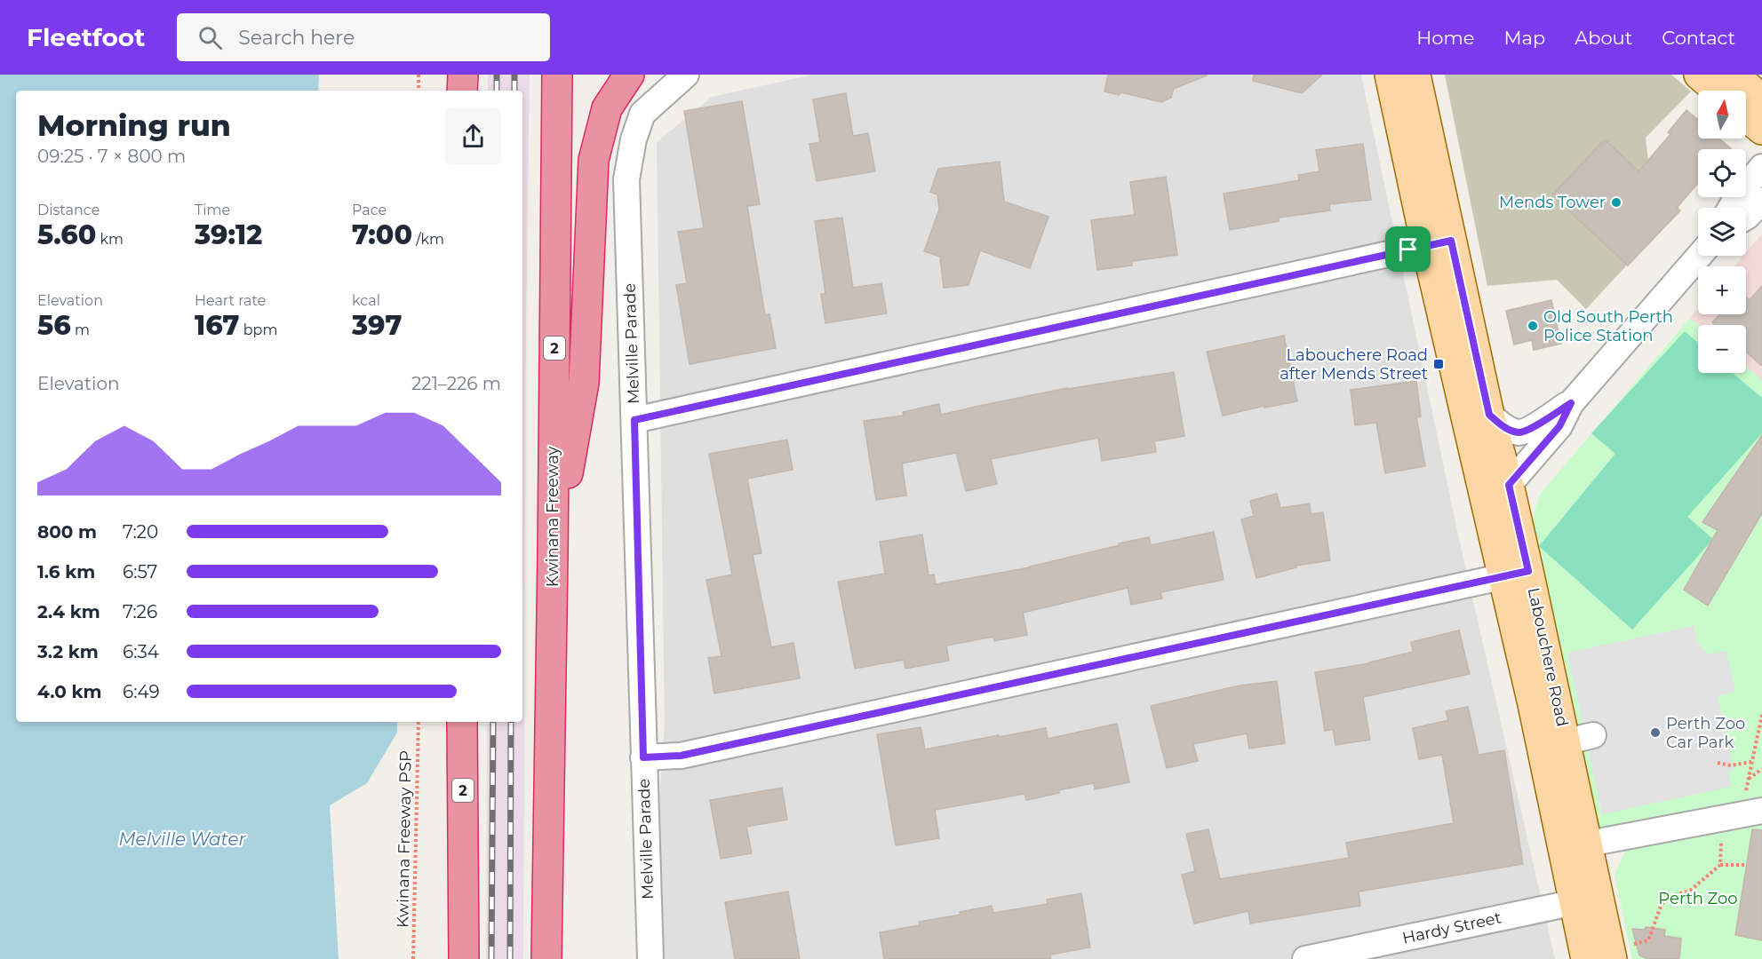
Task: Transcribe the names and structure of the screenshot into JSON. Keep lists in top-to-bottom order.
{
  "streets": {
    "highway": ["2", "Kwinana Freeway"],
    "main road": ["Labouchere Road"],
    "street": ["Melville Parade", "Hardy Street"],
    "path": ["Kwinana Freeway PSP"]
  },
  "crossings": [
    ["Labouchere Road", "Hardy Street"]
  ],
  "water": ["Melville Water"],
  "parks": ["Perth Zoo"],
  "places": {
    "other": ["Mends Tower", "Old South Perth Police Station", "Perth Zoo Car Park"],
    "transit": ["Labouchere Road after Mends Street"]
  },
  "north": "top",
  "page": {
    "header": "Fleetfoot",
    "search": "Search here",
    "nav": [
      "Home",
      "Map",
      "About",
      "Contact"
    ],
    "map_buttons": ["+", "−"],
    "heading": ["Morning run", "09:25 · 7 × 800 m"],
    "stats": [
      ["Distance", "5.60 km"],
      ["Time", "39:12"],
      ["Pace", "7:00 /km"],
      ["Elevation", "56 m"],
      ["Heart rate", "167 bpm"],
      ["kcal", "397"]
    ],
    "chart": ["Elevation", "221–226 m"],
    "list": [
      {
        "name": "800 m",
        "note": "7:20"
      },
      {
        "name": "1.6 km",
        "note": "6:57"
      },
      {
        "name": "2.4 km",
        "note": "7:26"
      },
      {
        "name": "3.2 km",
        "note": "6:34"
      },
      {
        "name": "4.0 km",
        "note": "6:49"
      }
    ]
  }
}
